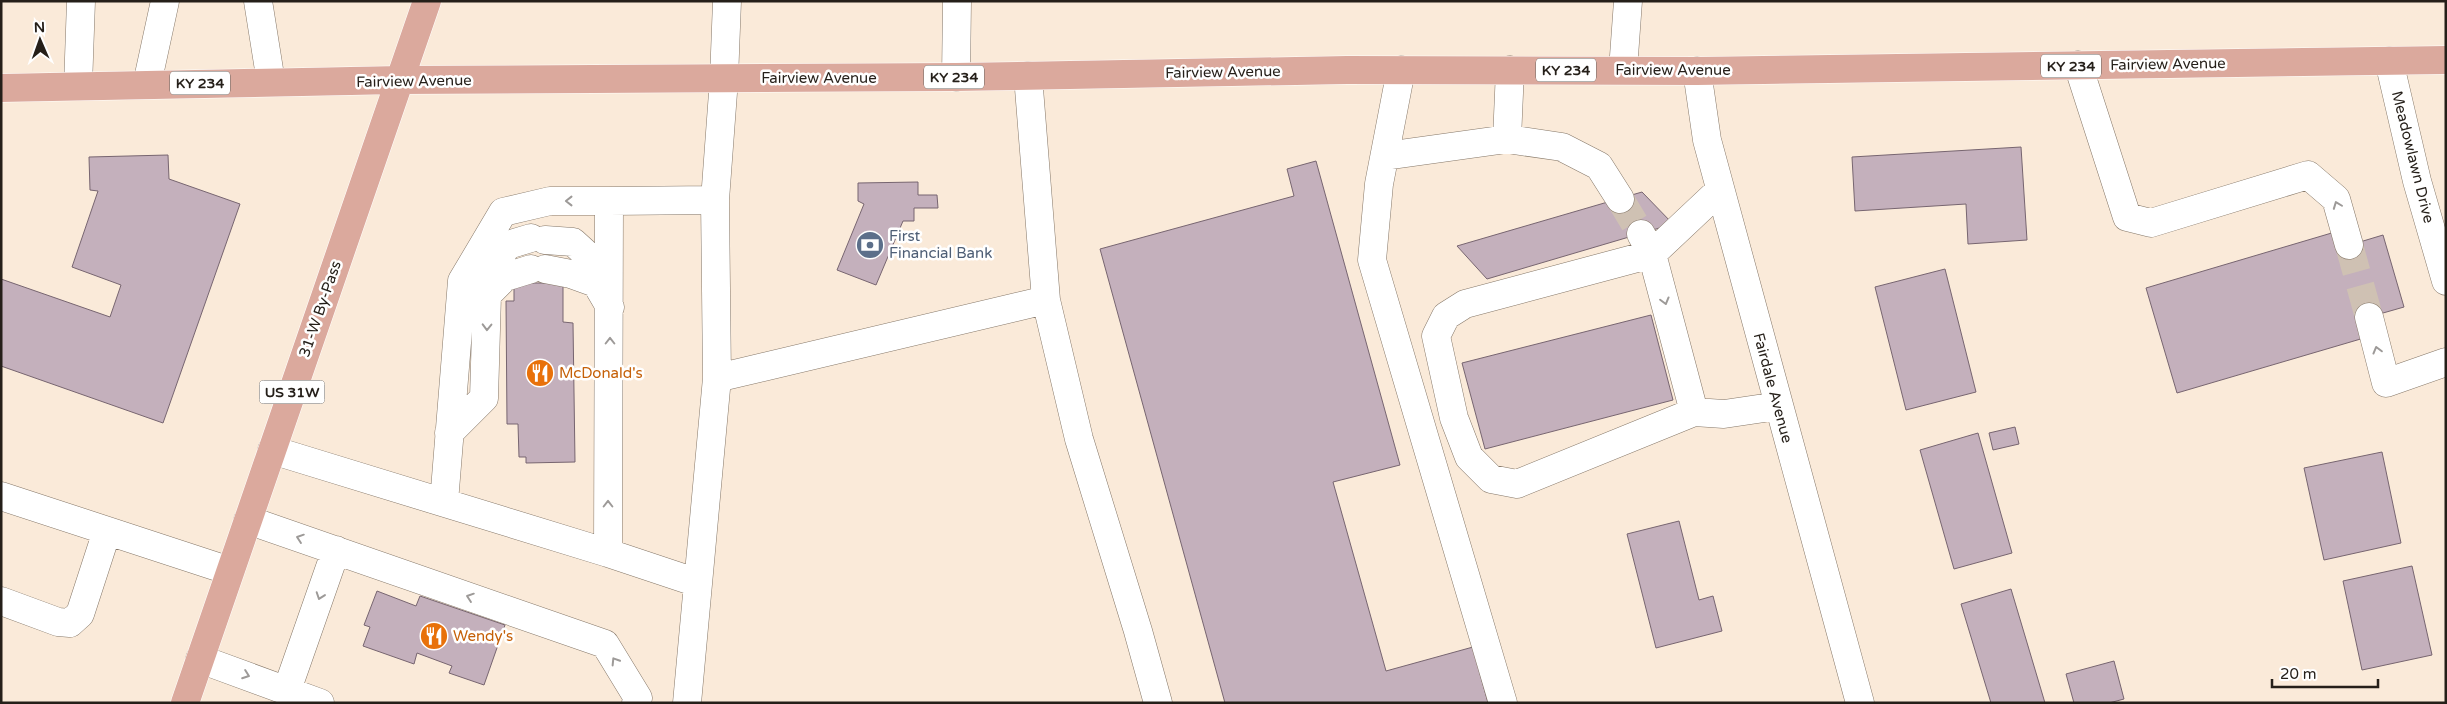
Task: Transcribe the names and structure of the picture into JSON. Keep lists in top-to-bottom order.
{
  "streets": {
    "main road": [
      "Fairview Avenue",
      "KY 234",
      "31-W By-Pass",
      "US 31W"
    ],
    "street": ["Meadowlawn Drive", "Fairdale Avenue"]
  },
  "crossings": [
    ["Fairview Avenue", "Meadowlawn Drive"],
    ["Fairview Avenue", "31-W By-Pass"],
    ["Fairview Avenue", "Fairdale Avenue"]
  ],
  "places": {
    "bank": ["First Financial Bank"],
    "restaurant": ["McDonald's", "Wendy's"]
  },
  "scale_bar": "20 m",
  "north": "top"
}
